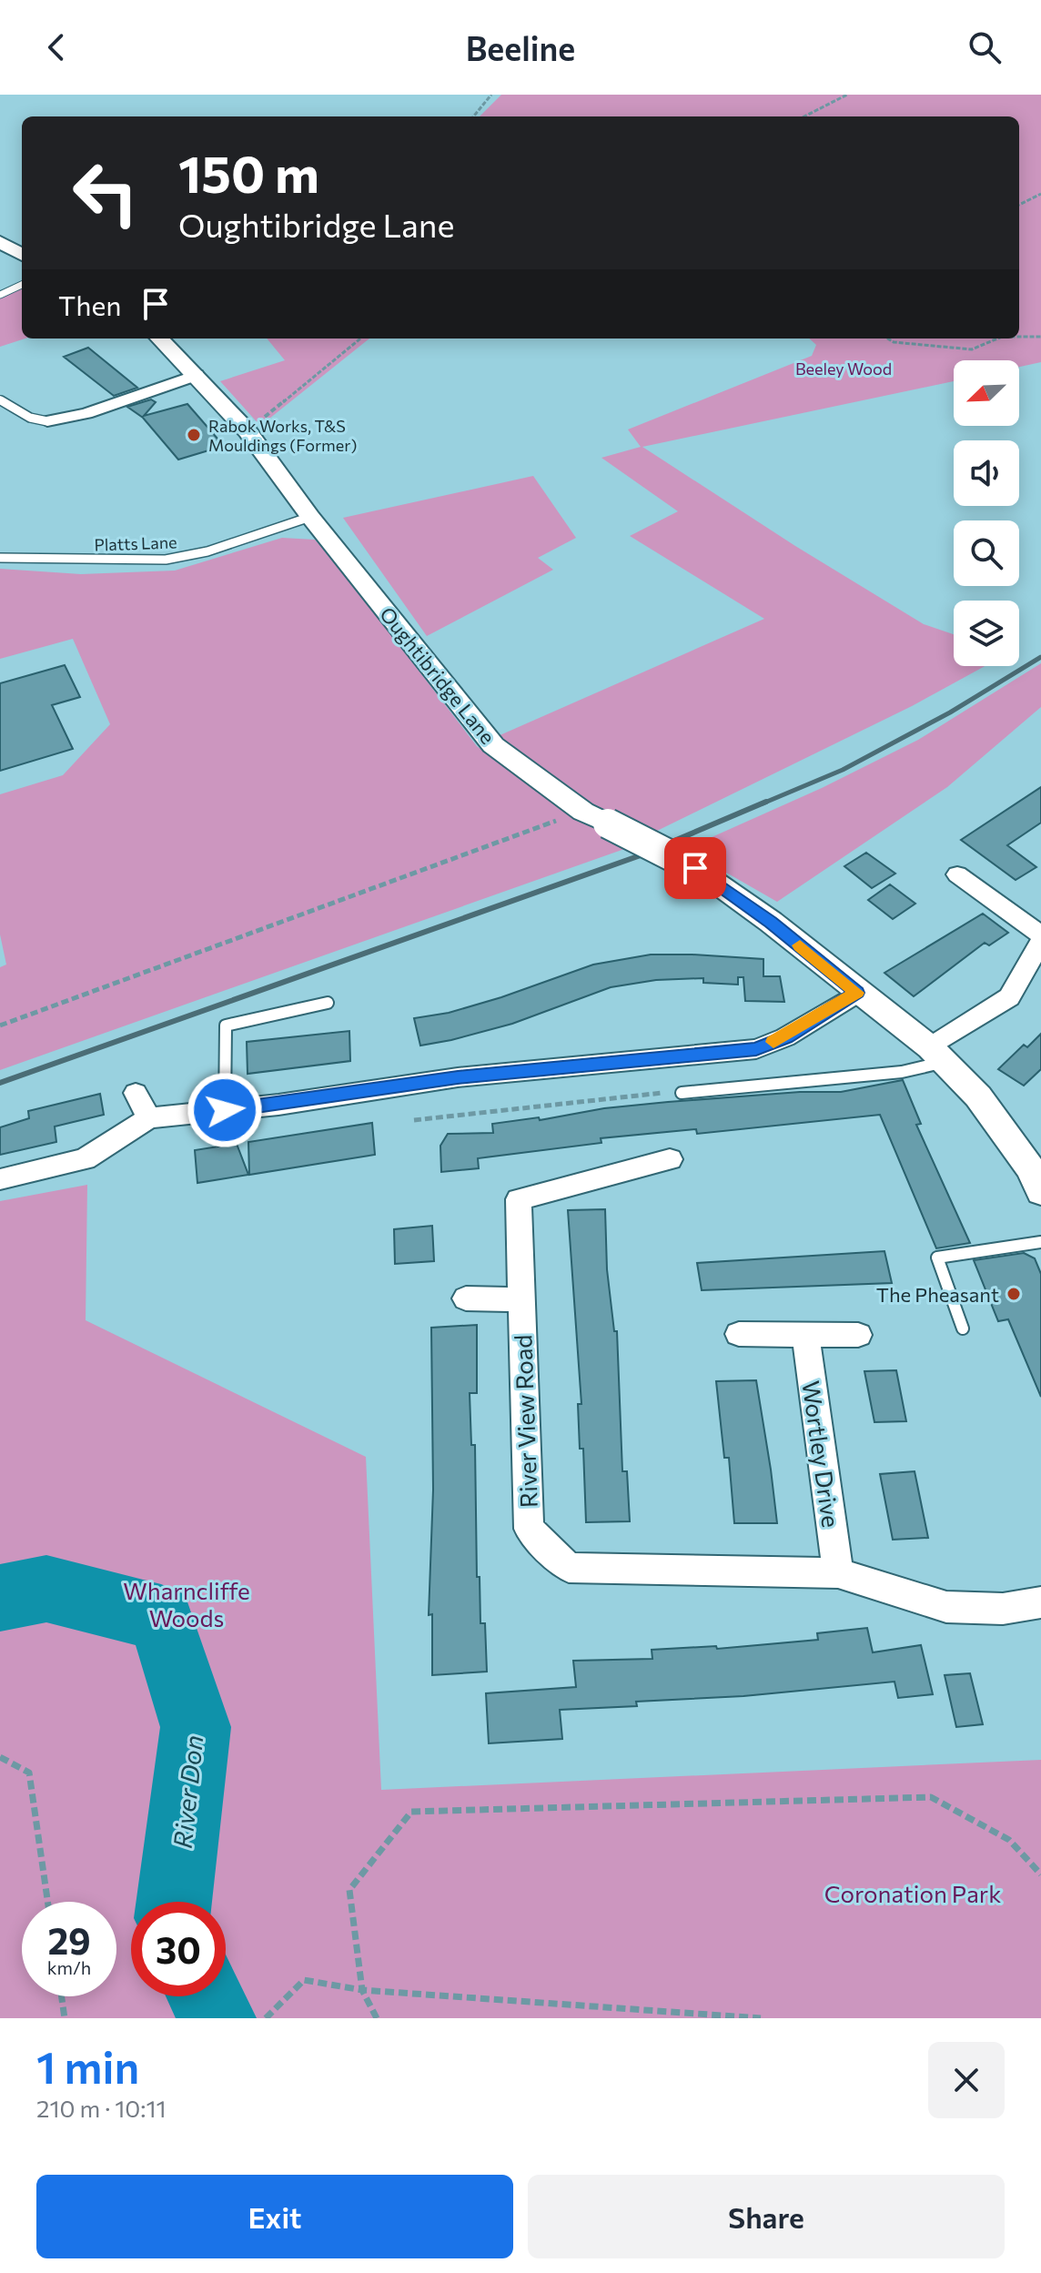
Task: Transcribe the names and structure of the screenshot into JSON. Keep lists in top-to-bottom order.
{
  "streets": {
    "street": ["Oughtibridge Lane", "River View Road", "Wortley Drive"],
    "lane": ["Platts Lane"]
  },
  "crossings": [
    ["Platts Lane", "Oughtibridge Lane"],
    ["River View Road", "Wortley Drive"]
  ],
  "water": ["River Don"],
  "parks": ["Beeley Wood", "Wharncliffe Woods", "Coronation Park"],
  "places": ["Rabok Works, T&S Mouldings (Former)", "The Pheasant"],
  "north": "bottom left",
  "page": {
    "header": "Beeline",
    "turn": ["150 m", "Oughtibridge Lane"],
    "then": "Then",
    "speed": "29 km/h",
    "limit": "30",
    "heading": ["1 min", "210 m · 10:11"],
    "buttons": ["Exit", "Share"]
  }
}
